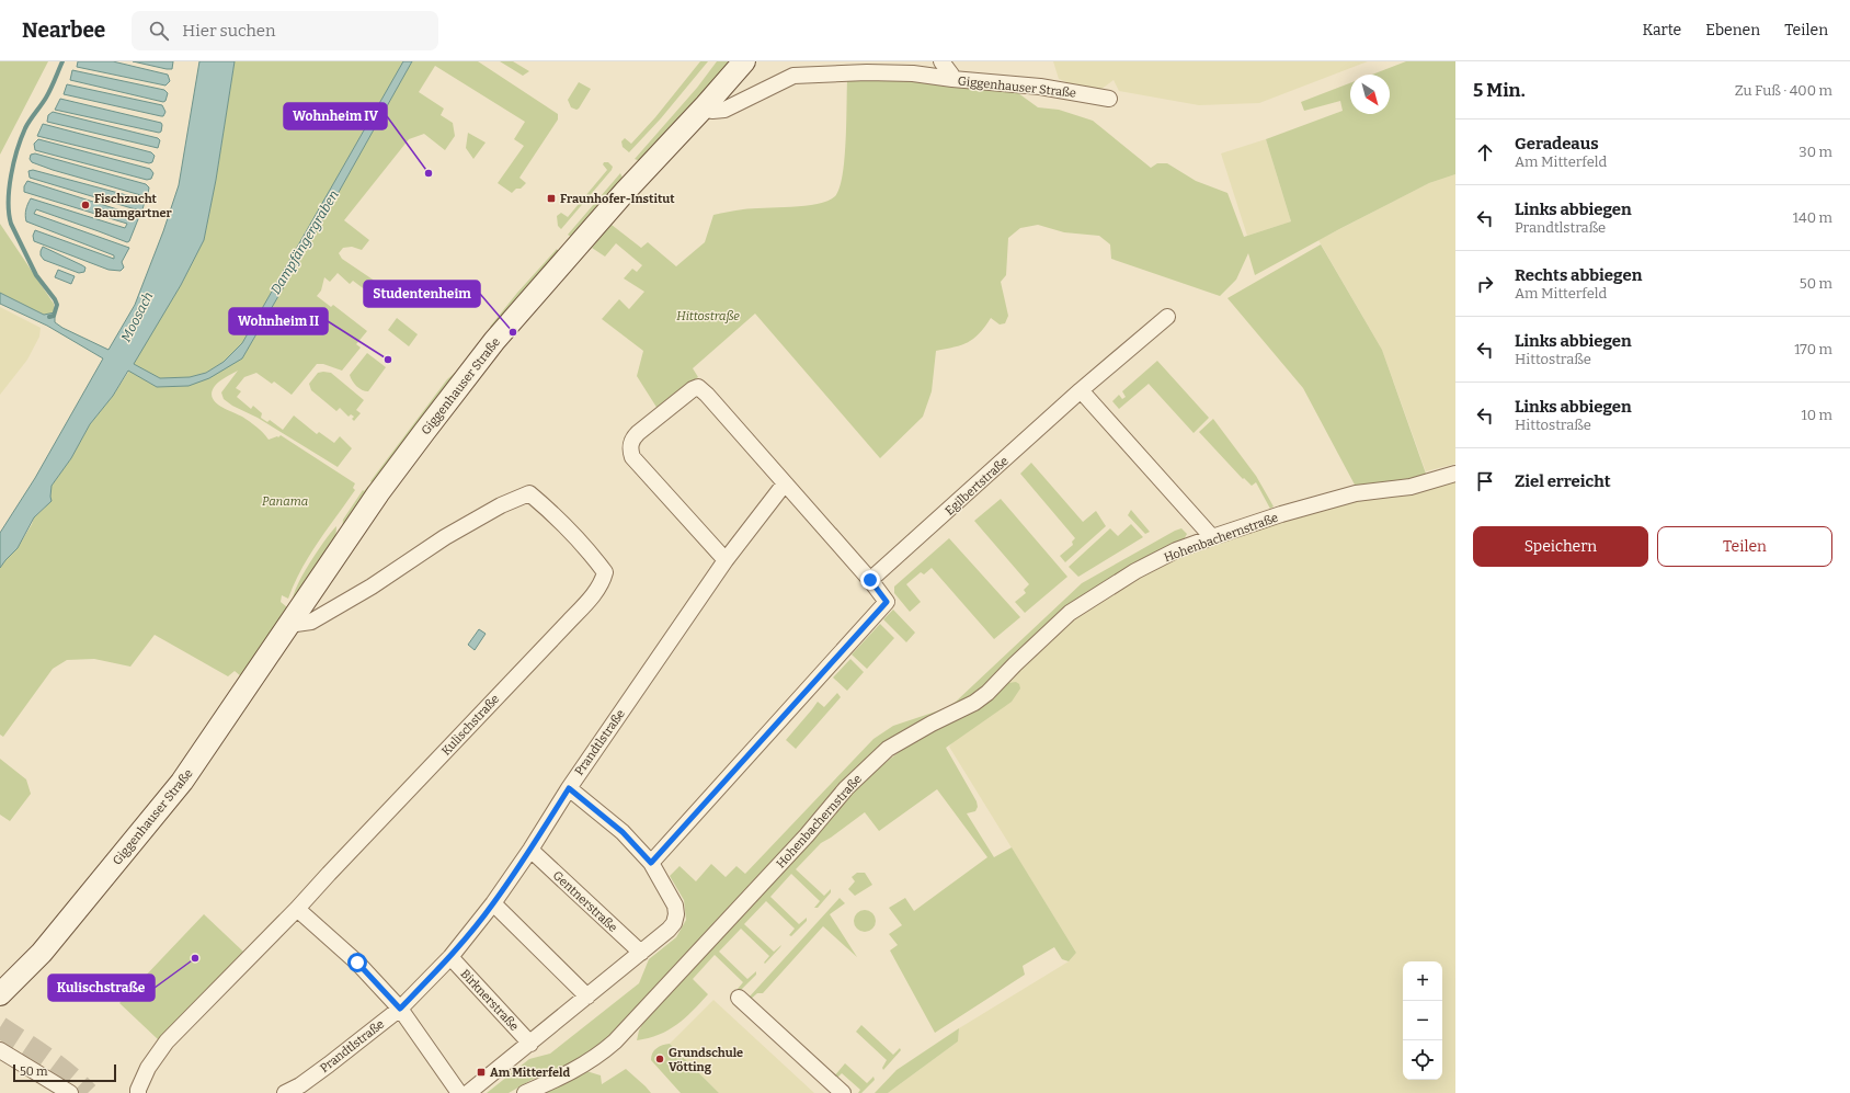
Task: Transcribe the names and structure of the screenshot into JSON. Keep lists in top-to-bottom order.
{
  "streets": {
    "main road": ["Giggenhauser Straße"],
    "street": [
      "Egilbertstraße",
      "Hohenbachernstraße",
      "Kulischstraße",
      "Prandtlstraße",
      "Gentnerstraße",
      "Birknerstraße"
    ]
  },
  "crossings": [
    ["Giggenhauser Straße", "Kulischstraße"],
    ["Prandtlstraße", "Gentnerstraße"],
    ["Prandtlstraße", "Birknerstraße"]
  ],
  "water": ["Dampfängergraben", "Moosach"],
  "parks": ["Hittostraße", "Panama"],
  "places": {
    "other": [
      "Wohnheim IV",
      "Fischzucht Baumgartner",
      "Studentenheim",
      "Wohnheim II",
      "Kulischstraße",
      "Grundschule Vötting"
    ],
    "transit": ["Fraunhofer-Institut", "Am Mitterfeld"]
  },
  "scale_bar": "50 m",
  "north": "bottom right",
  "page": {
    "header": "Nearbee",
    "search": "Hier suchen",
    "nav": ["Karte", "Ebenen", "Teilen"],
    "heading": ["5 Min.", "Zu Fuß · 400 m"],
    "list": [
      ["Geradeaus", "Am Mitterfeld", "30 m"],
      ["Links abbiegen", "Prandtlstraße", "140 m"],
      ["Rechts abbiegen", "Am Mitterfeld", "50 m"],
      ["Links abbiegen", "Hittostraße", "170 m"],
      ["Links abbiegen", "Hittostraße", "10 m"],
      "Ziel erreicht"
    ],
    "buttons": ["Speichern", "Teilen"],
    "map_buttons": ["+", "−"],
    "scale": "50 m"
  }
}
